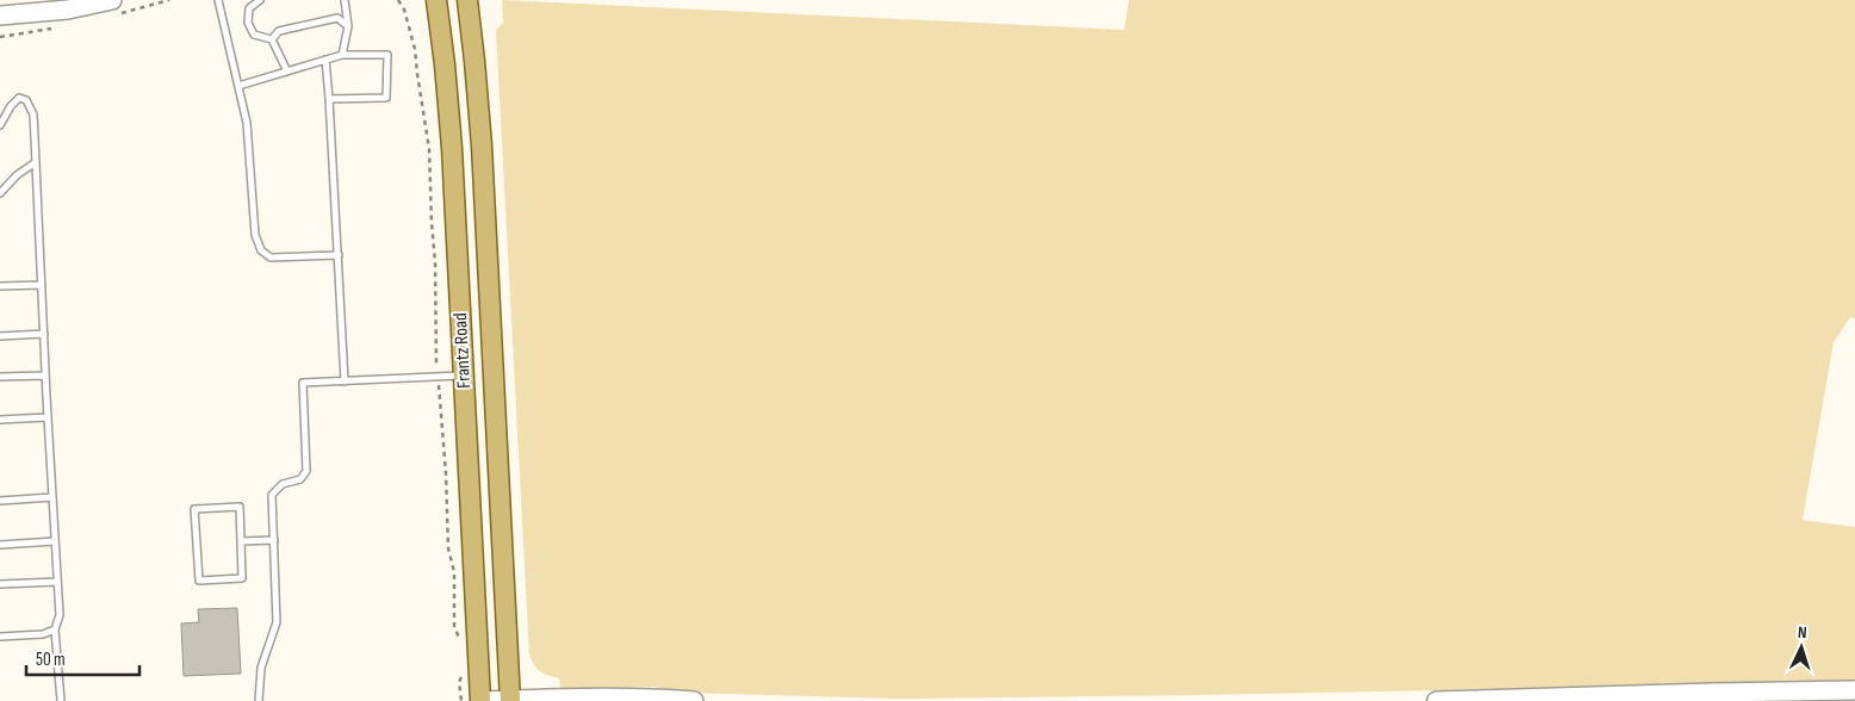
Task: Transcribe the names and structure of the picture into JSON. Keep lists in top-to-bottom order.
{
  "streets": {
    "main road": ["Frantz Road"]
  },
  "scale_bar": "50 m",
  "north": "top"
}
